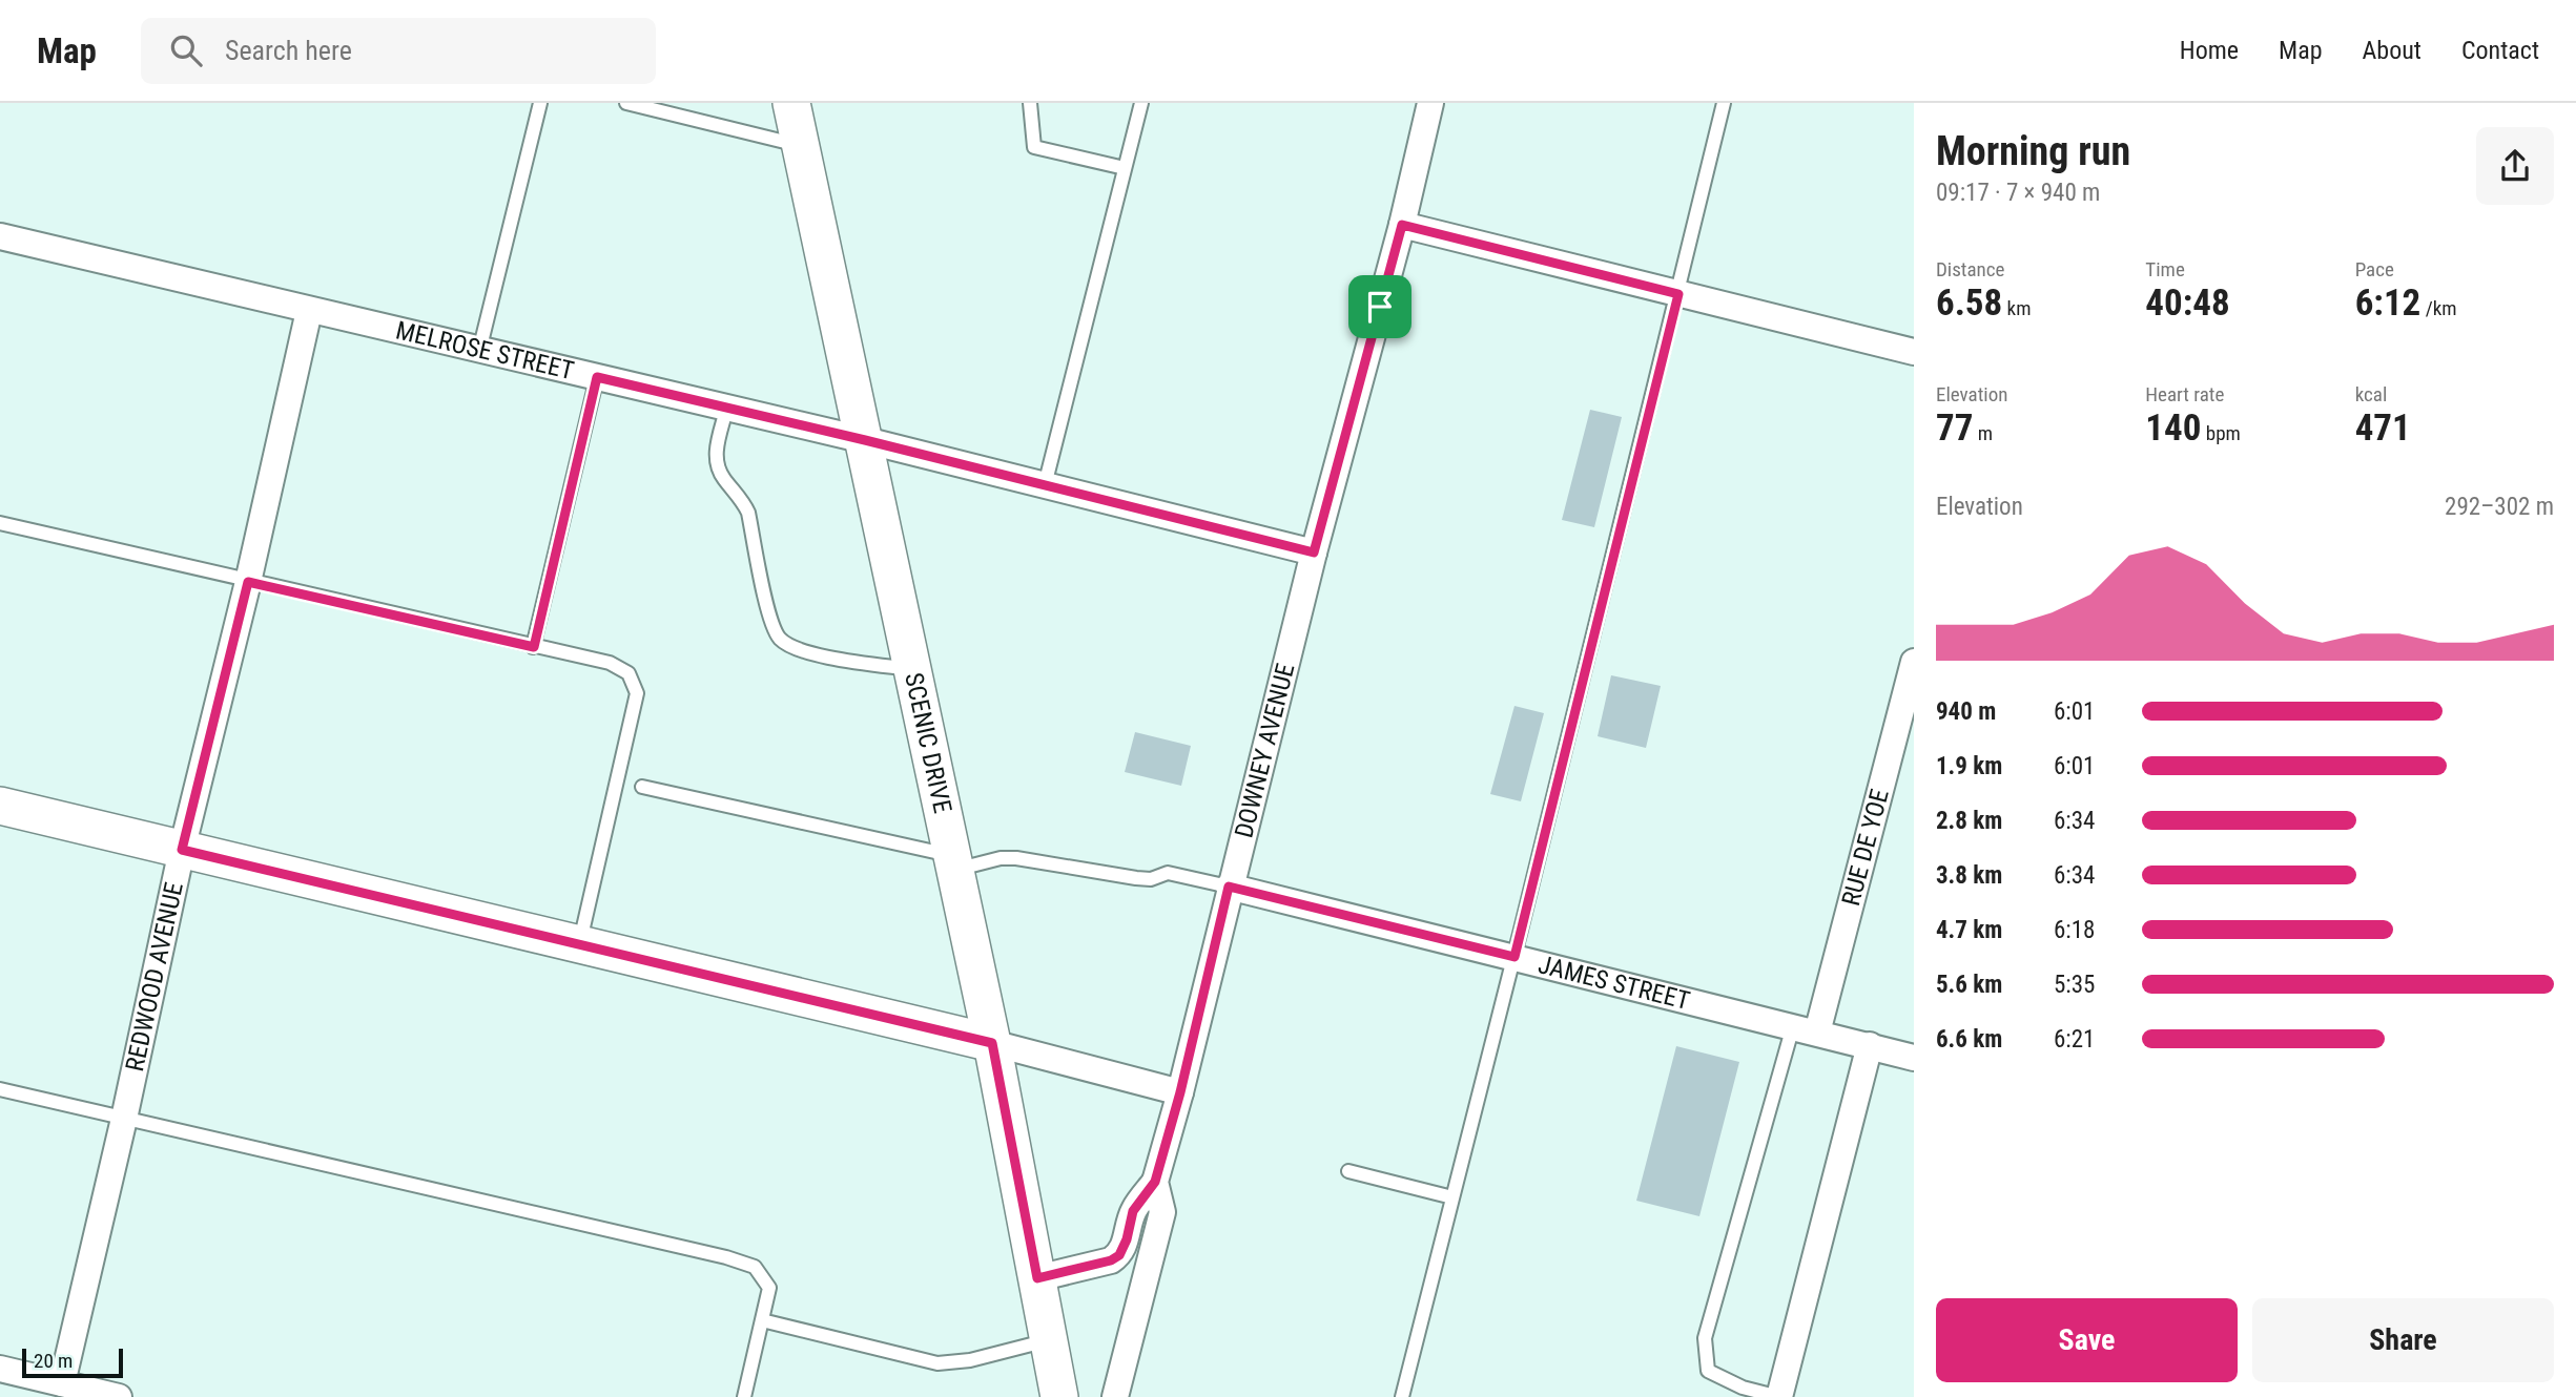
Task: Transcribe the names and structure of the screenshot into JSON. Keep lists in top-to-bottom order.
{
  "streets": {
    "main road": ["SCENIC DRIVE"],
    "street": [
      "MELROSE STREET",
      "DOWNEY AVENUE",
      "RUE DE YOE",
      "REDWOOD AVENUE",
      "JAMES STREET"
    ]
  },
  "crossings": [
    ["MELROSE STREET", "SCENIC DRIVE"],
    ["MELROSE STREET", "DOWNEY AVENUE"],
    ["MELROSE STREET", "REDWOOD AVENUE"],
    ["DOWNEY AVENUE", "JAMES STREET"],
    ["RUE DE YOE", "JAMES STREET"]
  ],
  "scale_bar": "20 m",
  "page": {
    "header": "Map",
    "search": "Search here",
    "nav": [
      "Home",
      "Map",
      "About",
      "Contact"
    ],
    "heading": ["Morning run", "09:17 · 7 × 940 m"],
    "stats": [
      ["Distance", "6.58 km"],
      ["Time", "40:48"],
      ["Pace", "6:12 /km"],
      ["Elevation", "77 m"],
      ["Heart rate", "140 bpm"],
      ["kcal", "471"]
    ],
    "chart": ["Elevation", "292–302 m"],
    "list": [
      {
        "name": "940 m",
        "note": "6:01"
      },
      {
        "name": "1.9 km",
        "note": "6:01"
      },
      {
        "name": "2.8 km",
        "note": "6:34"
      },
      {
        "name": "3.8 km",
        "note": "6:34"
      },
      {
        "name": "4.7 km",
        "note": "6:18"
      },
      {
        "name": "5.6 km",
        "note": "5:35"
      },
      {
        "name": "6.6 km",
        "note": "6:21"
      }
    ],
    "buttons": ["Save", "Share"],
    "scale": "20 m"
  }
}
